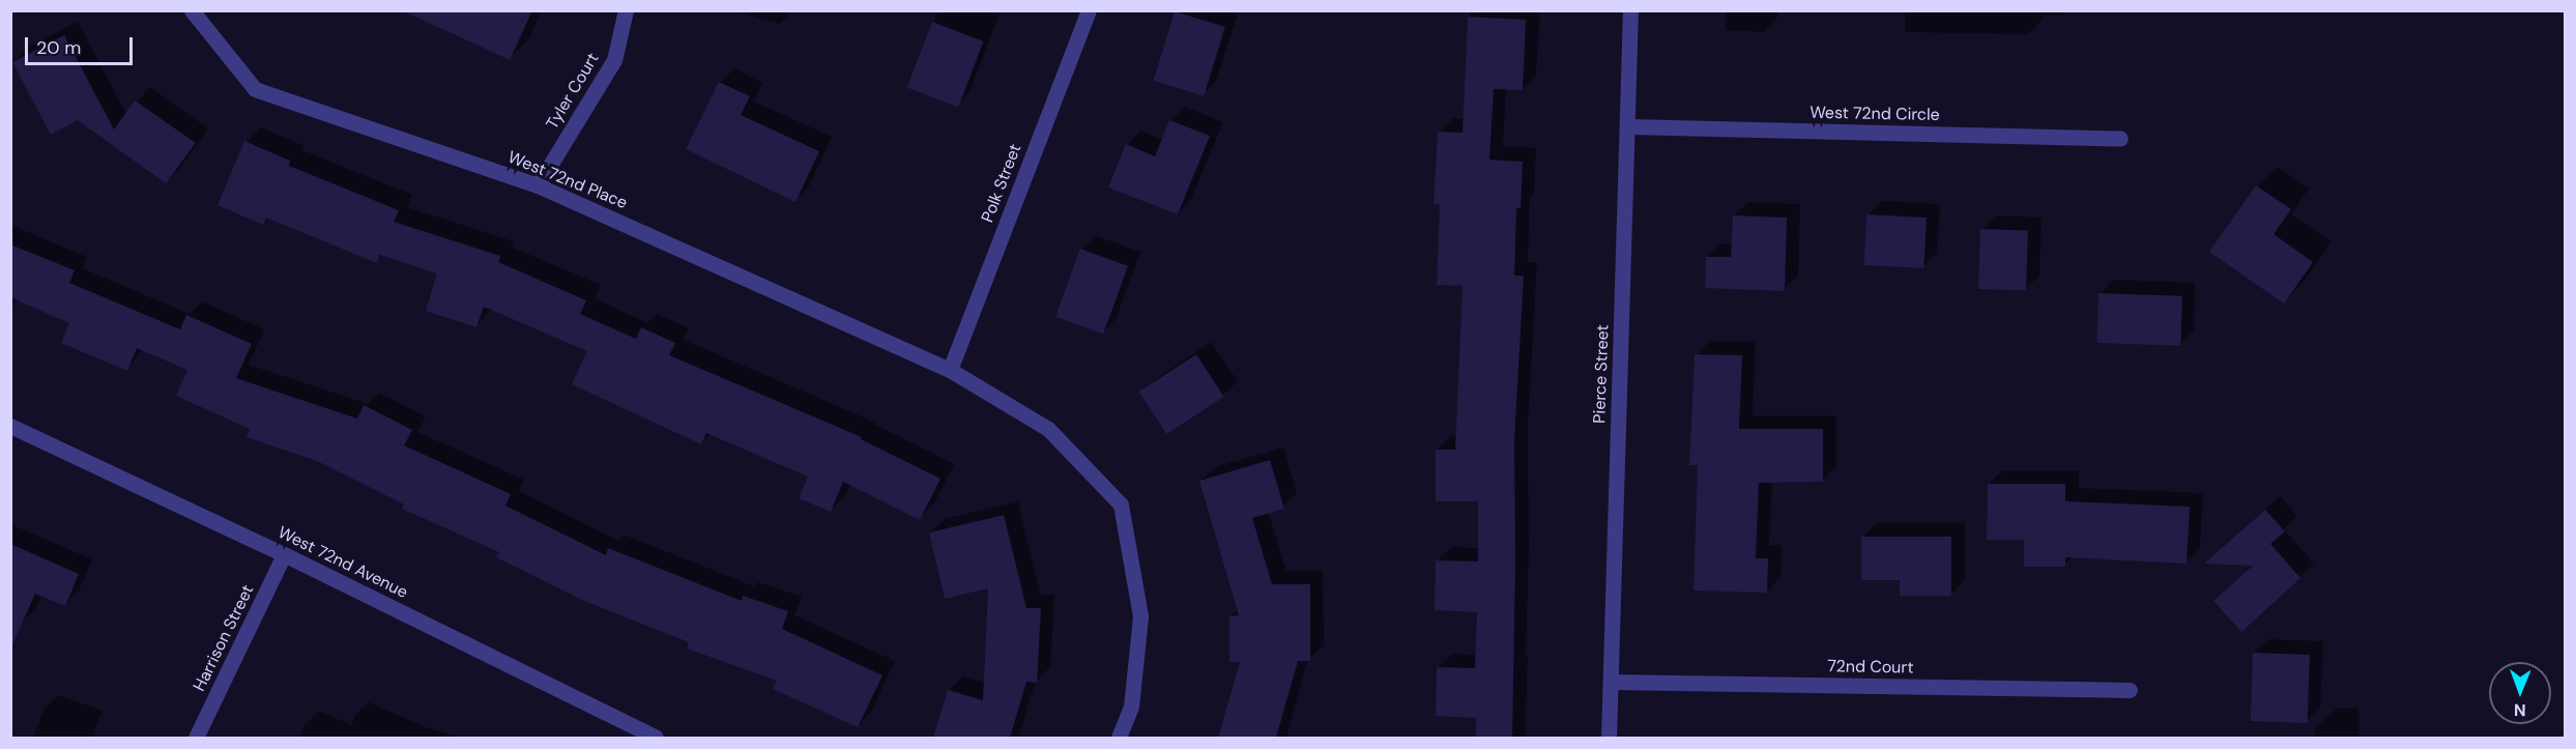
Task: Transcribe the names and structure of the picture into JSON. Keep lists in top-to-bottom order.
{
  "streets": {
    "street": [
      "Tyler Court",
      "West 72nd Circle",
      "West 72nd Place",
      "Polk Street",
      "Pierce Street",
      "West 72nd Avenue",
      "Harrison Street",
      "72nd Court"
    ]
  },
  "crossings": [
    ["Tyler Court", "West 72nd Place"],
    ["West 72nd Circle", "Pierce Street"],
    ["West 72nd Place", "Polk Street"],
    ["Pierce Street", "72nd Court"],
    ["West 72nd Avenue", "Harrison Street"]
  ],
  "scale_bar": "20 m",
  "north": "bottom"
}
